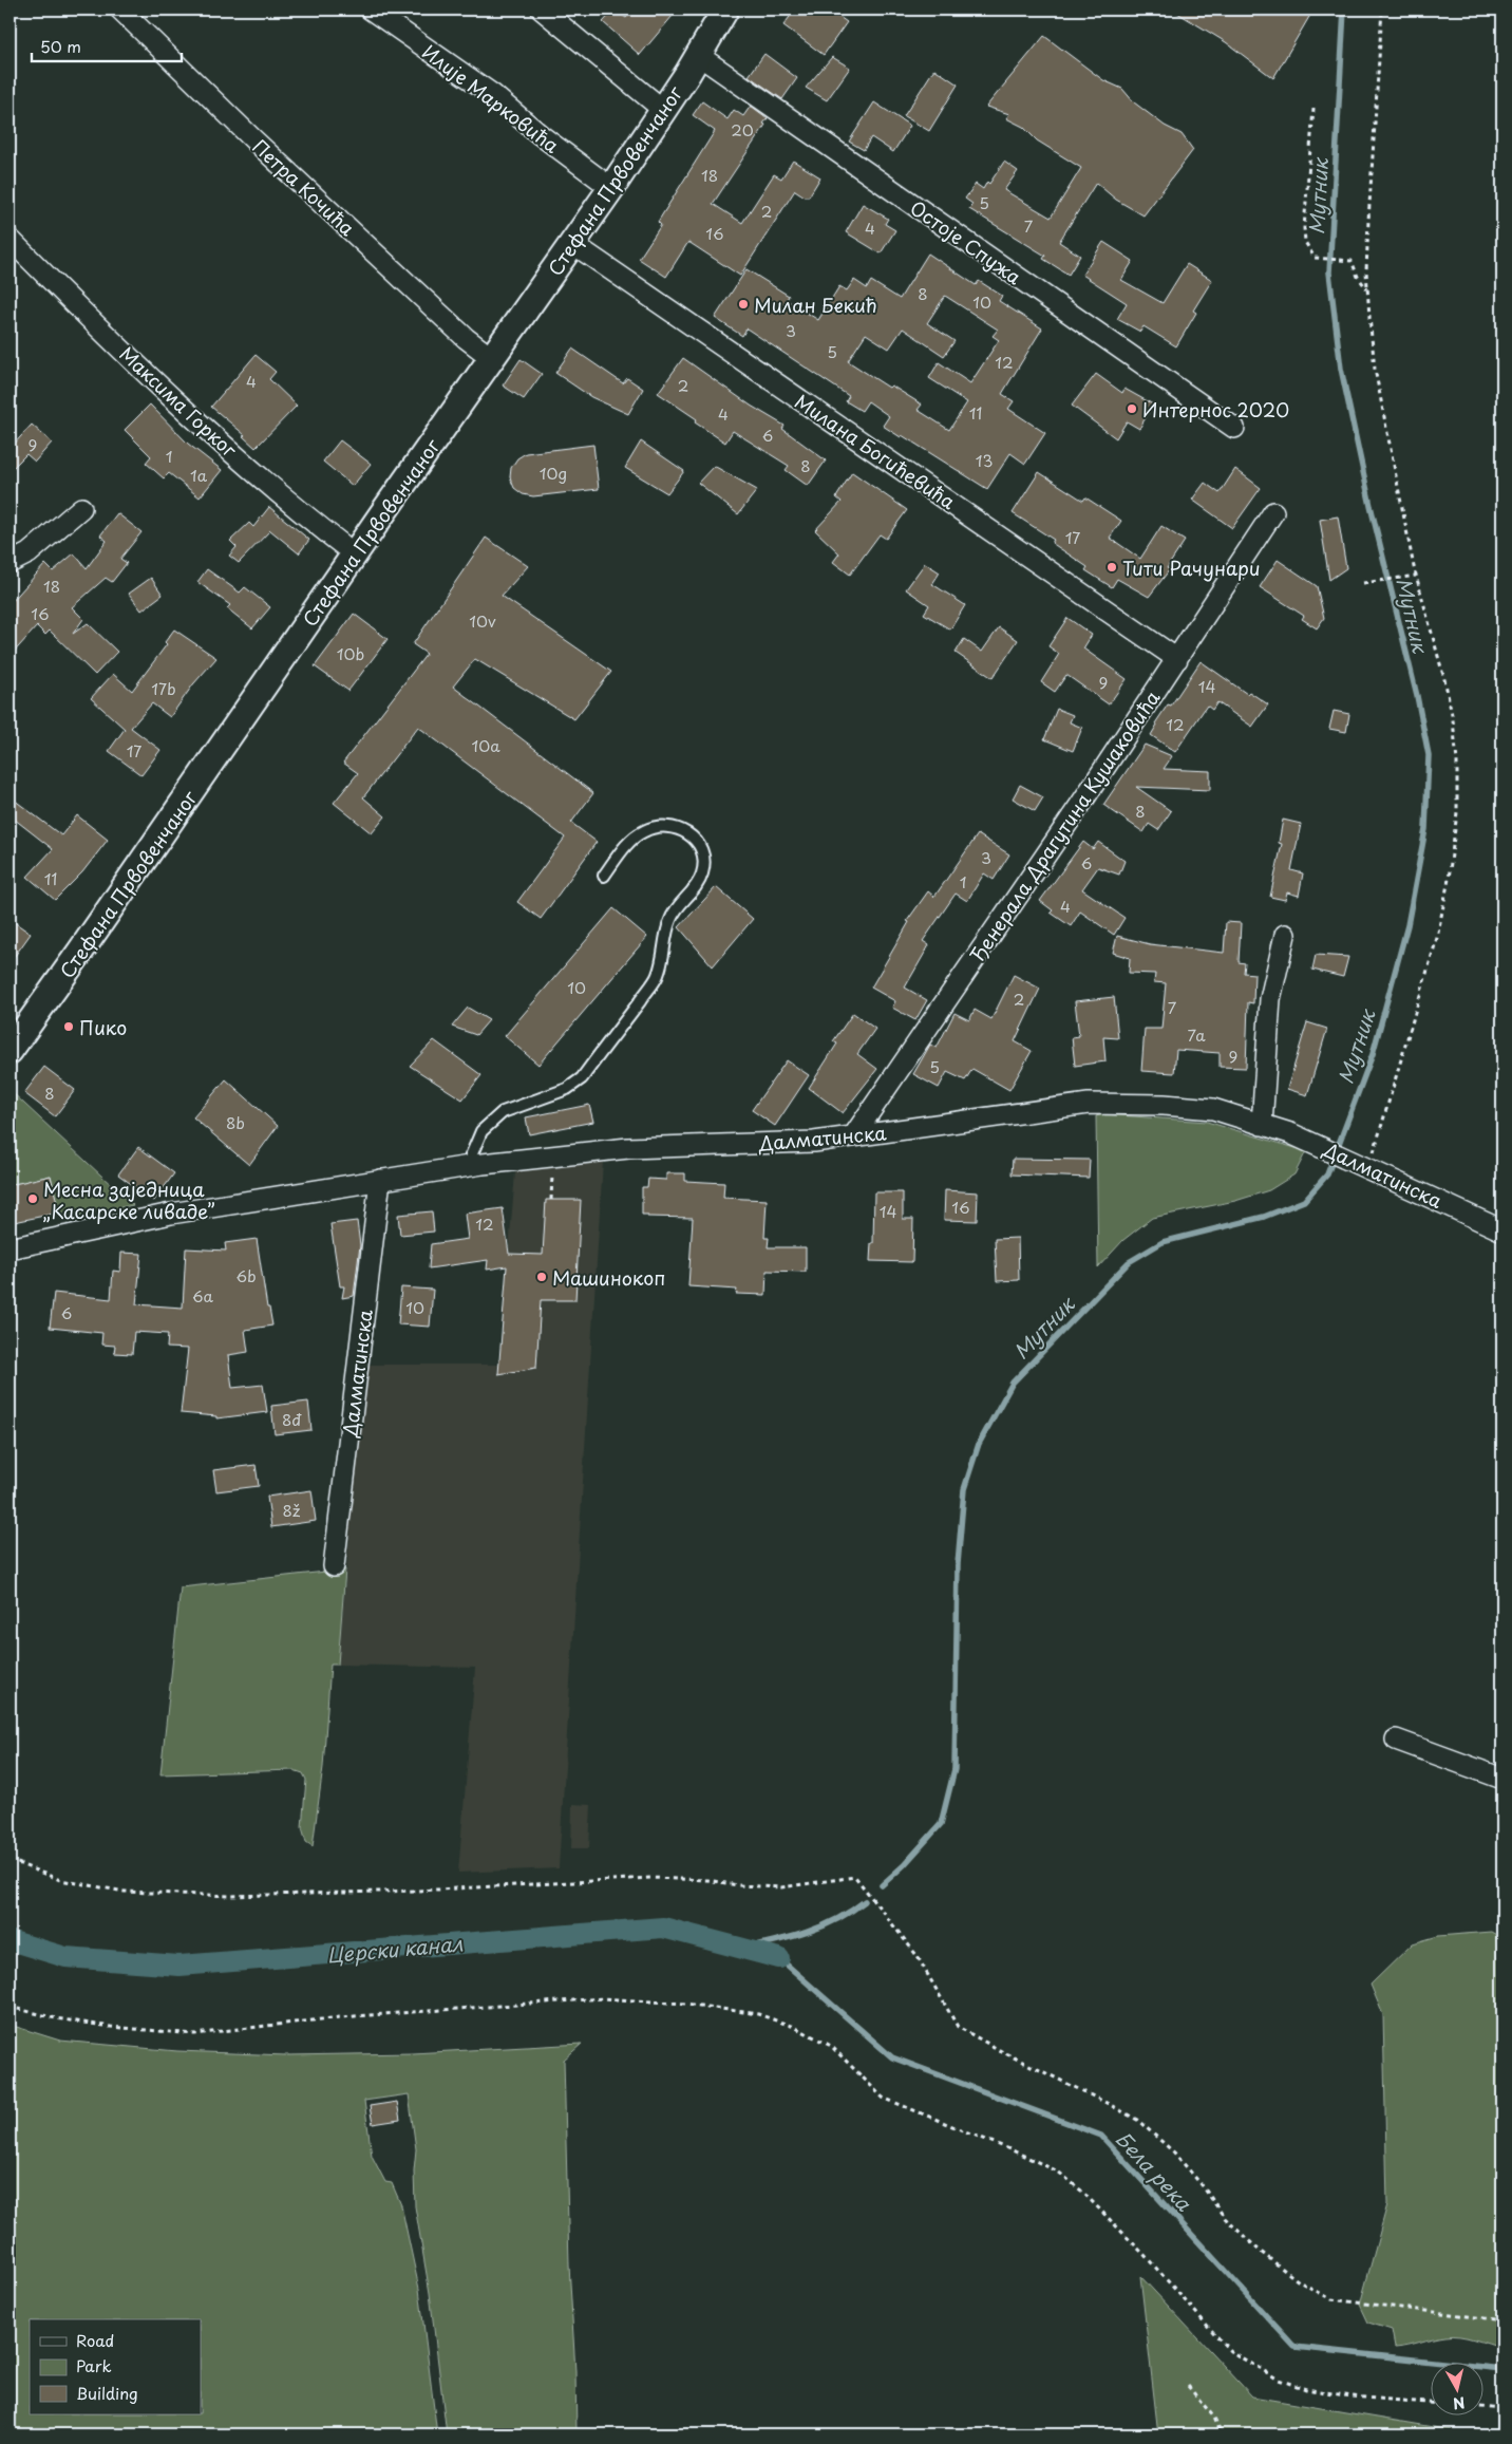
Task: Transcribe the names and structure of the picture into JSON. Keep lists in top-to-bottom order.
{
  "streets": {
    "street": [
      "Илије Марковића",
      "Стефана Првовенчаног",
      "Петра Кочића",
      "Остоје Спужа",
      "Максима Горког",
      "Милана Богићевића",
      "Ђенерала Драгутина Кушаковића",
      "Далматинска"
    ]
  },
  "crossings": [
    ["Илије Марковића", "Стефана Првовенчаног"],
    ["Стефана Првовенчаног", "Петра Кочића"],
    ["Стефана Првовенчаног", "Остоје Спужа"],
    ["Стефана Првовенчаног", "Максима Горког"],
    ["Стефана Првовенчаног", "Милана Богићевића"],
    ["Милана Богићевића", "Ђенерала Драгутина Кушаковића"],
    ["Ђенерала Драгутина Кушаковића", "Далматинска"]
  ],
  "water": ["Мутник", "Церски канал", "Бела река"],
  "places": [
    "Милан Бекић",
    "Интернос 2020",
    "Тити Рачунари",
    "Пико",
    "Месна заједница „Касарске ливаде”",
    "Машинокоп"
  ],
  "house_numbers": [
    "20",
    "18",
    "5",
    "2",
    "7",
    "4",
    "16",
    "8",
    "10",
    "3",
    "5",
    "12",
    "4",
    "2",
    "11",
    "4",
    "6",
    "9",
    "1",
    "13",
    "8",
    "10g",
    "1a",
    "17",
    "18",
    "16",
    "10v",
    "10b",
    "9",
    "14",
    "17b",
    "12",
    "10a",
    "17",
    "8",
    "3",
    "6",
    "11",
    "1",
    "4",
    "10",
    "2",
    "7",
    "7a",
    "9",
    "5",
    "8",
    "8b",
    "16",
    "14",
    "12",
    "6b",
    "6a",
    "10",
    "6",
    "8đ",
    "8ž"
  ],
  "legend": ["Road", "Park", "Building"],
  "scale_bar": "50 m",
  "north": "bottom"
}
